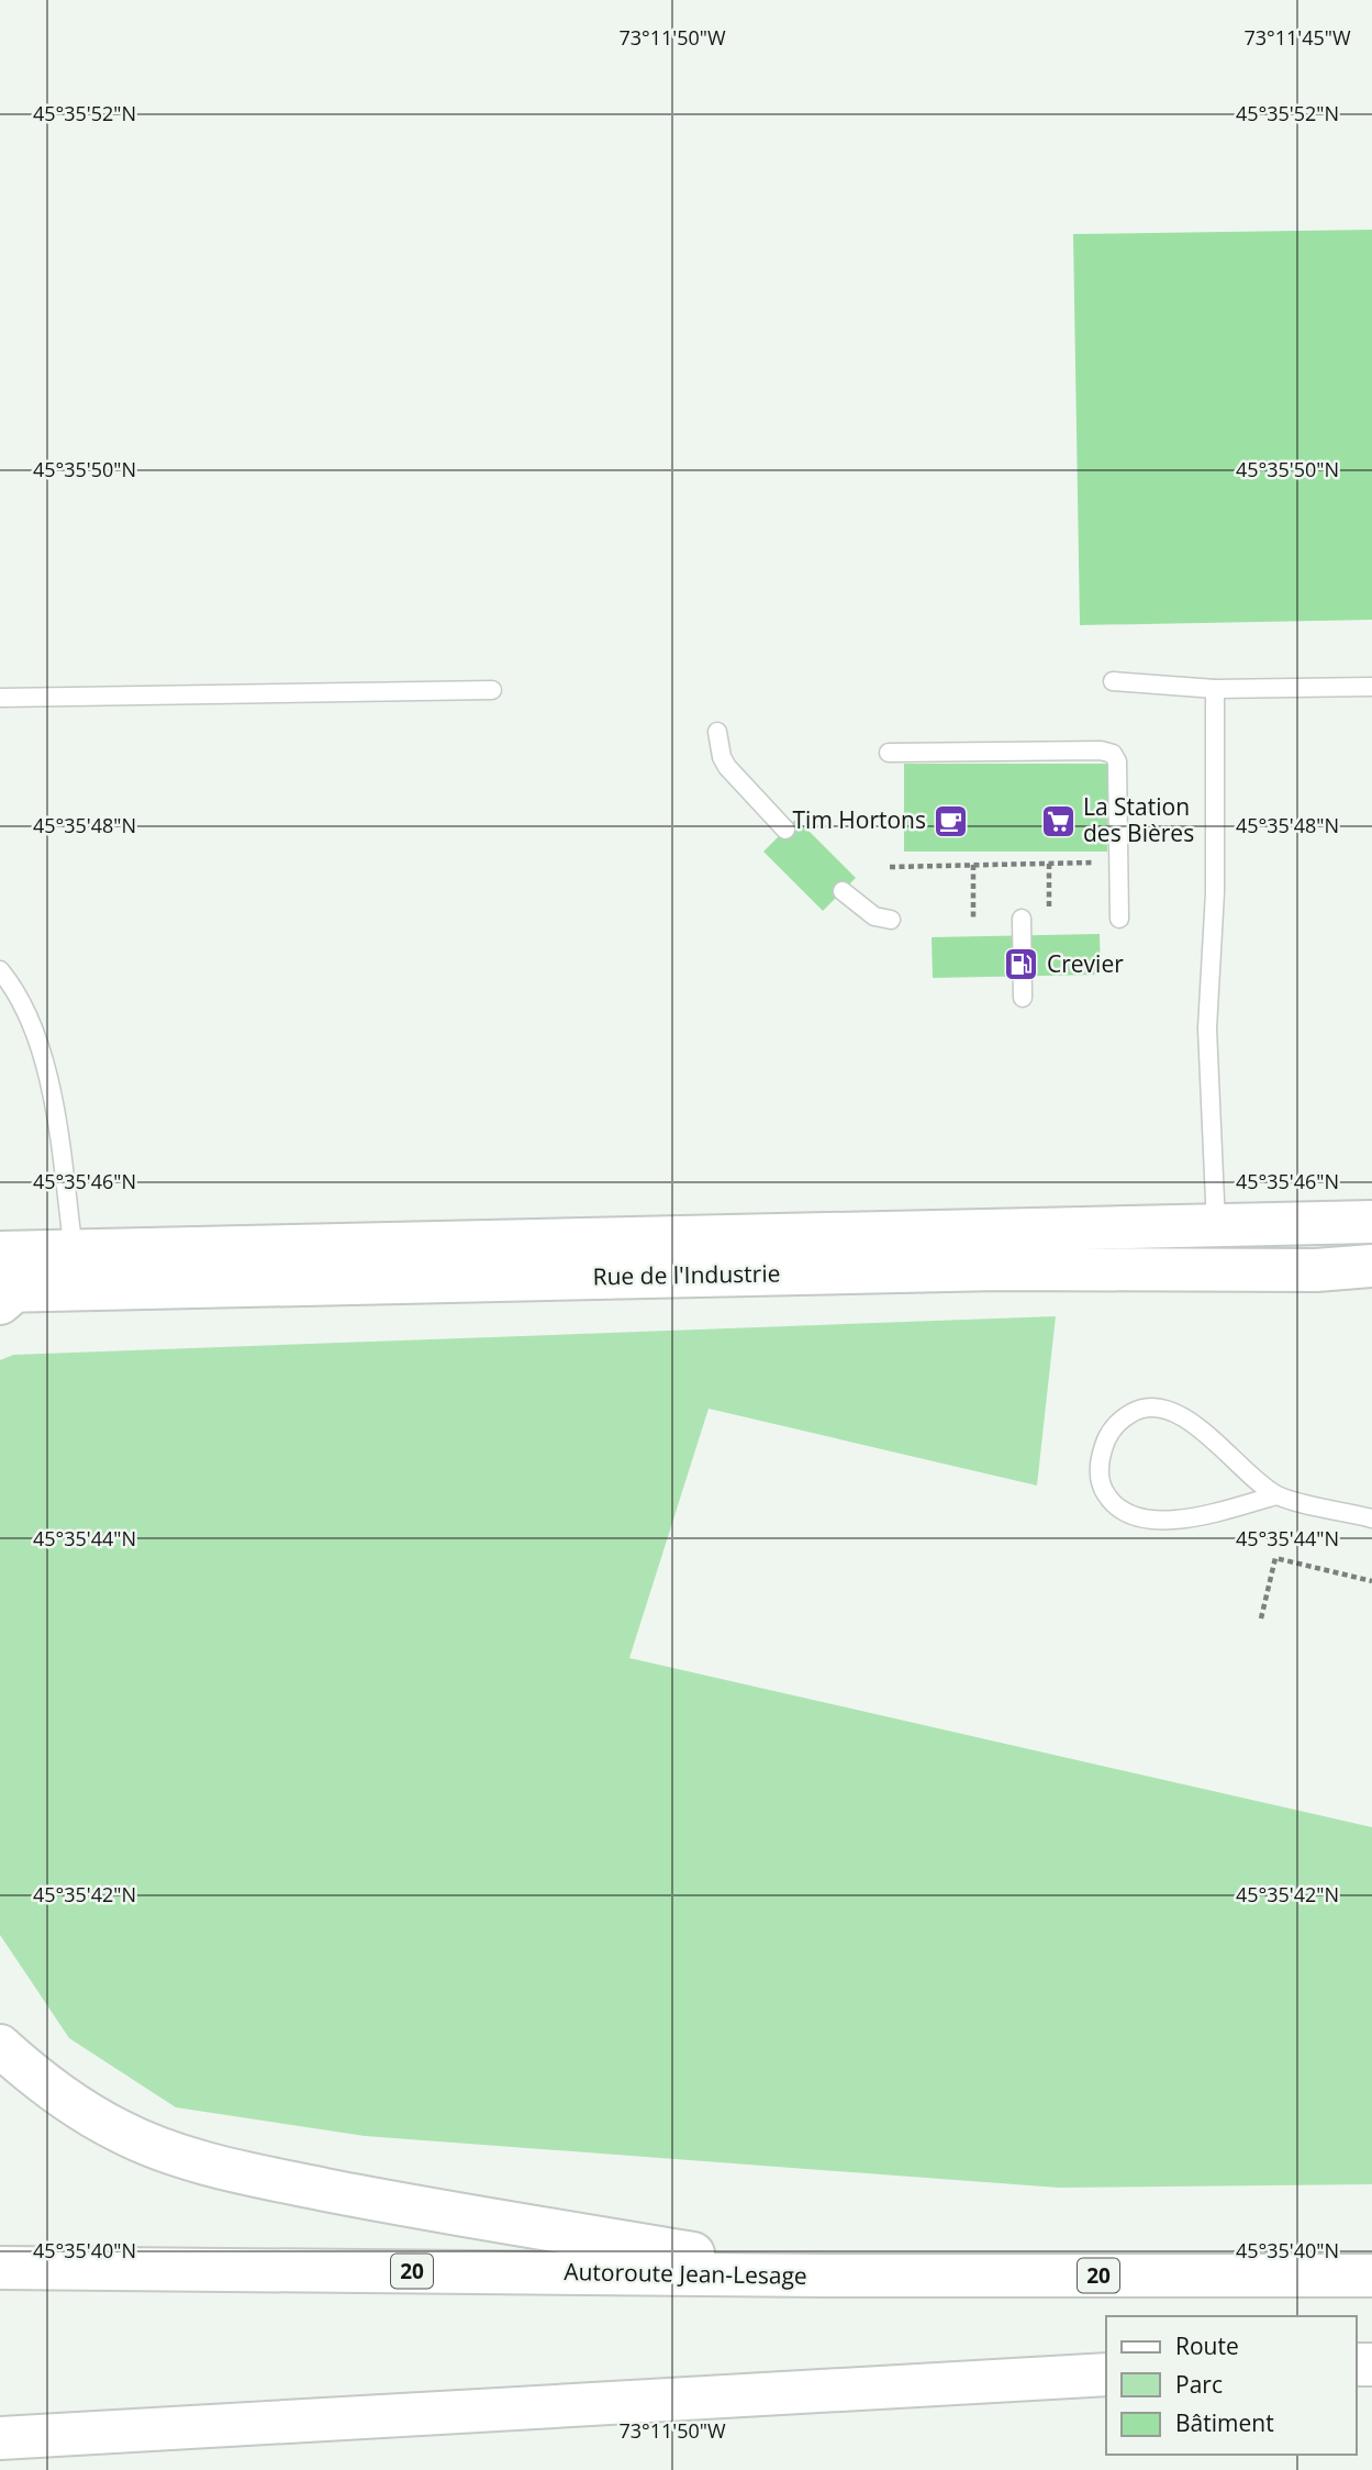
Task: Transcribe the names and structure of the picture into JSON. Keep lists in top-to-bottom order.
{
  "streets": {
    "main road": ["Rue de l'Industrie", "20", "Autoroute Jean-Lesage"]
  },
  "places": {
    "cafe": ["Tim Hortons"],
    "supermarket": ["La Station des Bières"],
    "fuel station": ["Crevier"]
  },
  "legend": ["Route", "Parc", "Bâtiment"],
  "coordinates": [
    "73°11'50\"W",
    "73°11'45\"W",
    "45°35'52\"N",
    "45°35'50\"N",
    "45°35'48\"N",
    "45°35'46\"N",
    "45°35'44\"N",
    "45°35'42\"N",
    "45°35'40\"N"
  ]
}
